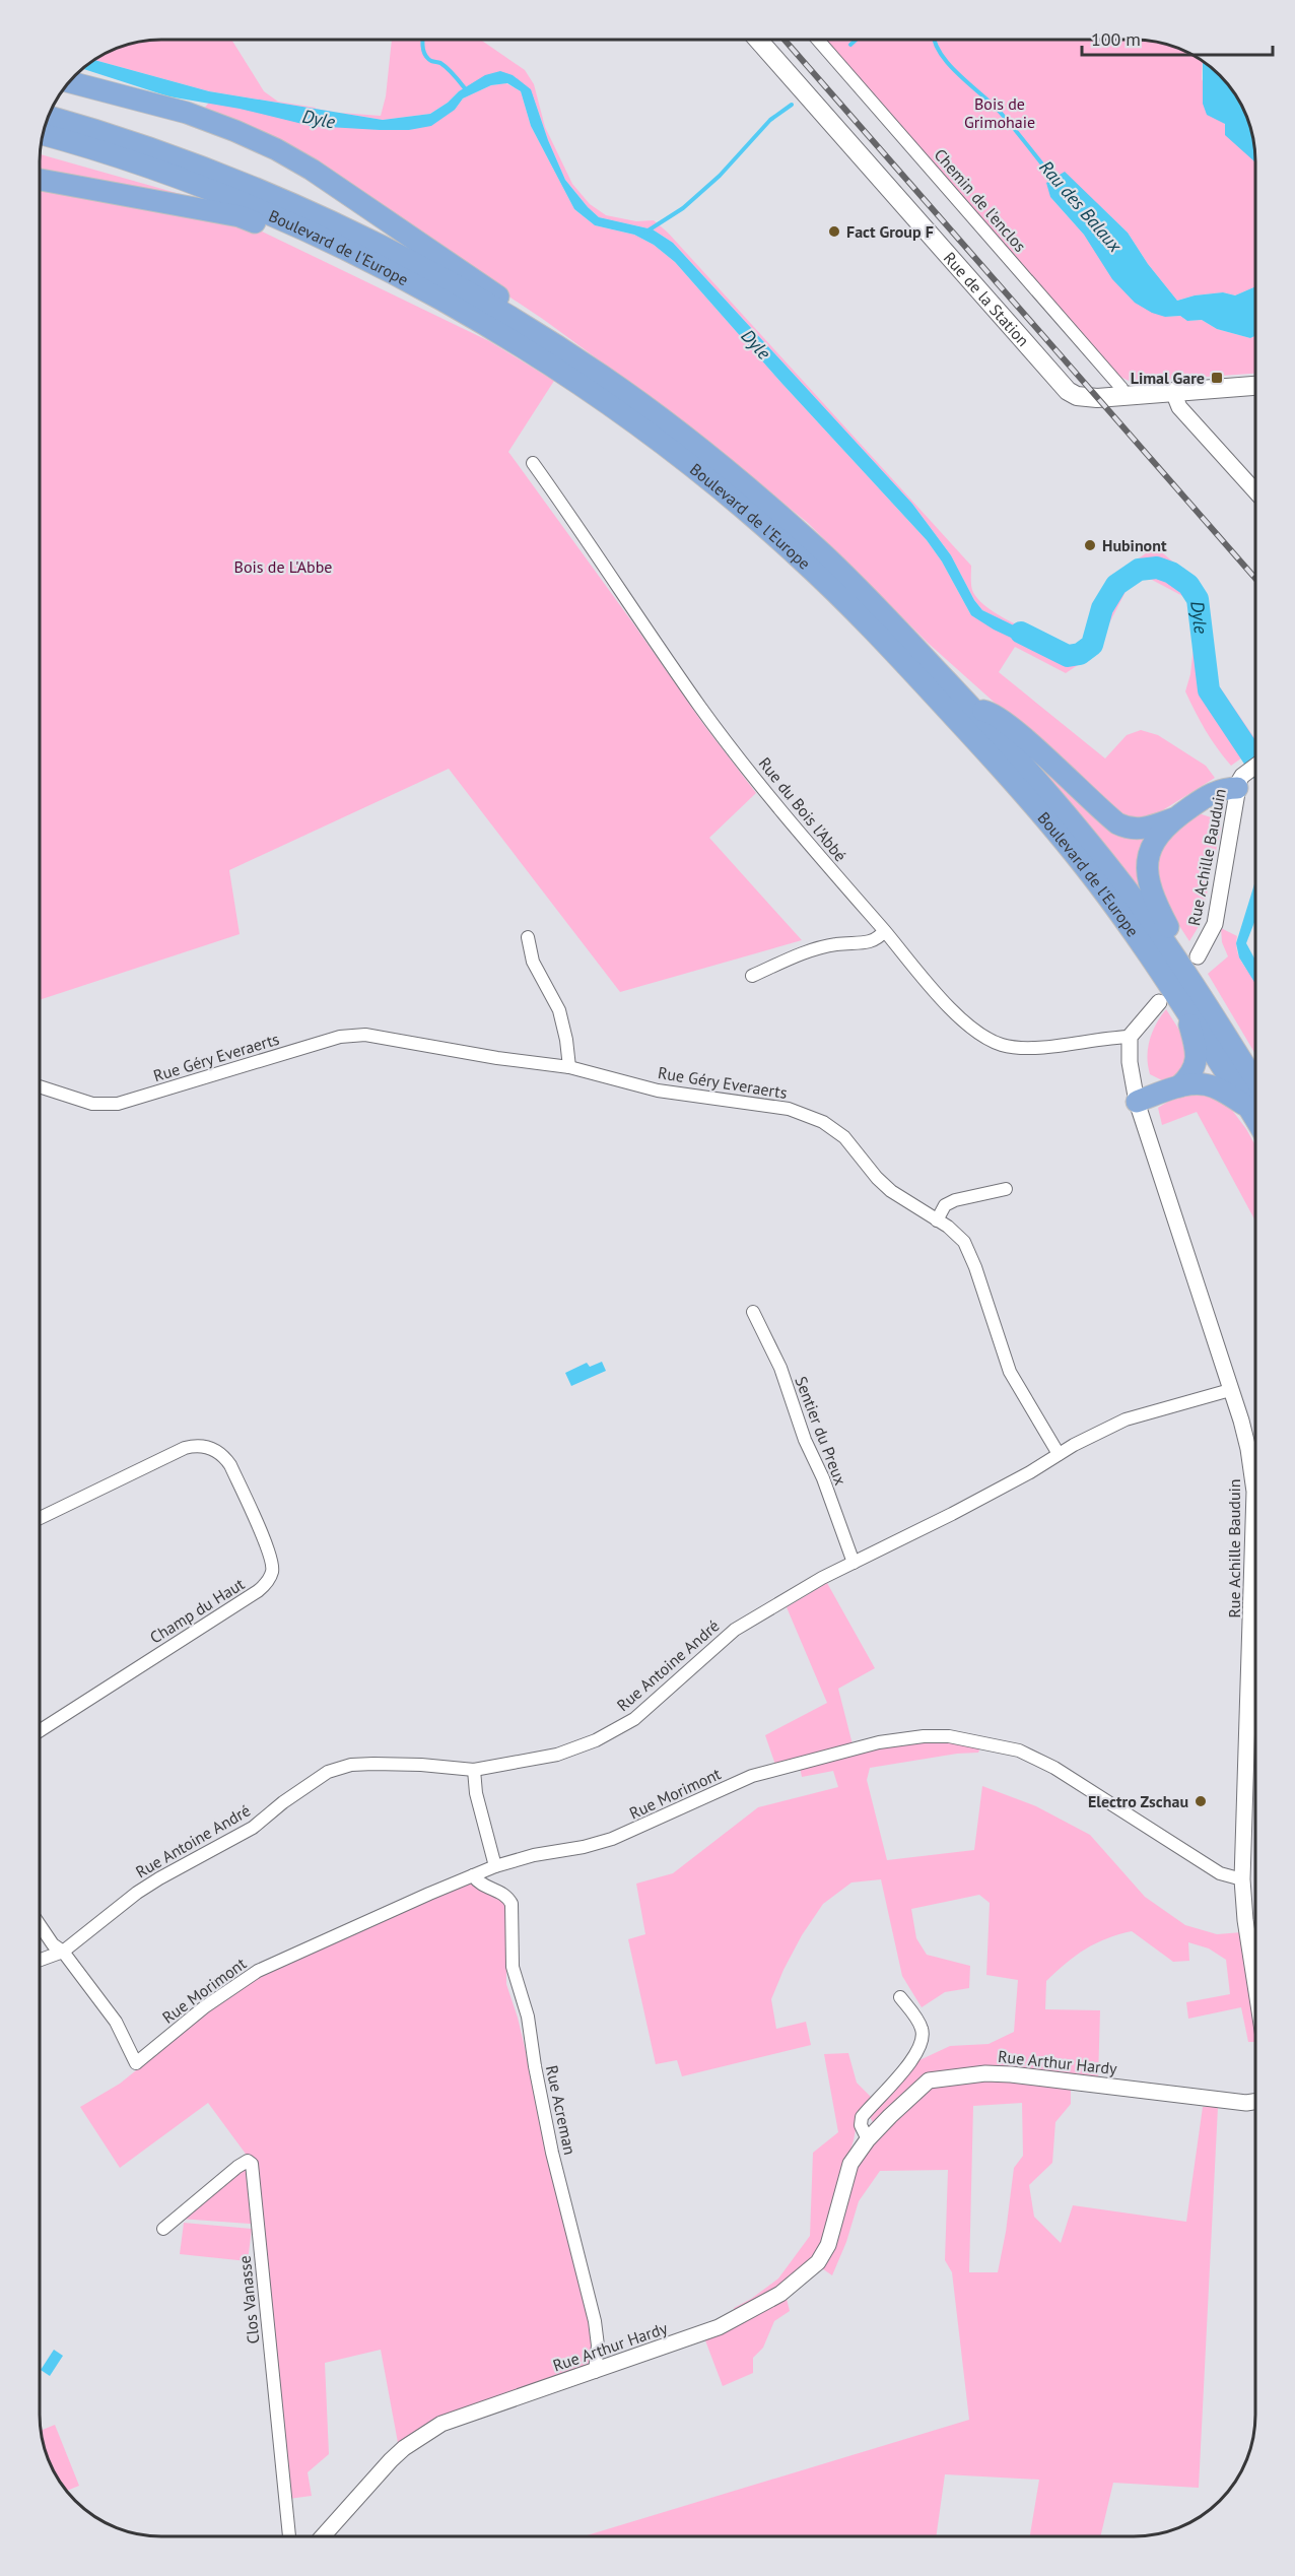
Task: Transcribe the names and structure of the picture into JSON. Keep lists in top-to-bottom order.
{
  "streets": {
    "highway": ["Boulevard de l'Europe"],
    "main road": ["Rue de la Station"],
    "street": [
      "Chemin de l'enclos",
      "Rue du Bois l'Abbé",
      "Rue Achille Bauduin",
      "Rue Géry Everaerts",
      "Sentier du Preux",
      "Champ du Haut",
      "Rue Antoine André",
      "Rue Morimont",
      "Rue Arthur Hardy",
      "Rue Acreman",
      "Clos Vanasse"
    ]
  },
  "crossings": [
    ["Chemin de l'enclos", "Rue de la Station"],
    ["Rue du Bois l'Abbé", "Rue Achille Bauduin"],
    ["Rue Achille Bauduin", "Rue Morimont"],
    ["Rue Géry Everaerts", "Rue Antoine André"],
    ["Sentier du Preux", "Rue Antoine André"],
    ["Rue Antoine André", "Rue Morimont"],
    ["Rue Morimont", "Rue Acreman"],
    ["Rue Arthur Hardy", "Rue Acreman"]
  ],
  "water": ["Dyle", "Rau des Balaux"],
  "parks": ["Bois de Grimohaie", "Bois de L'Abbe"],
  "places": {
    "other": ["Fact Group F", "Hubinont", "Electro Zschau"],
    "transit": ["Limal Gare"]
  },
  "scale_bar": "100 m"
}
